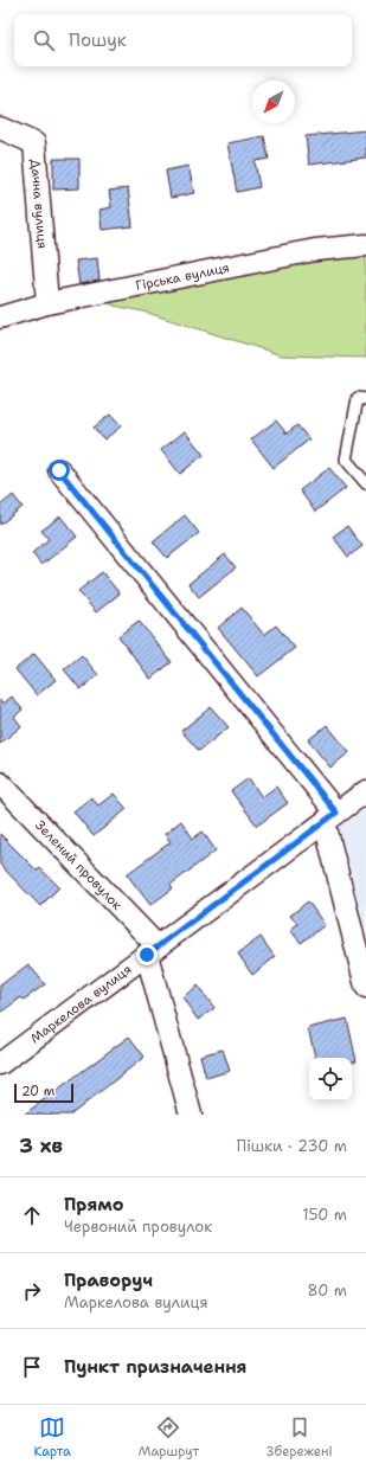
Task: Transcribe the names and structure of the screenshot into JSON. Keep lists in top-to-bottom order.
{
  "streets": {
    "street": [
      "Дачна вулиця",
      "Гірська вулиця",
      "Зелений провулок",
      "Маркелова вулиця"
    ]
  },
  "crossings": [
    ["Дачна вулиця", "Гірська вулиця"],
    ["Зелений провулок", "Маркелова вулиця"]
  ],
  "scale_bar": "20 m",
  "north": "bottom left",
  "page": {
    "search": "Пошук",
    "scale": "20 m",
    "heading": ["3 хв", "Пішки · 230 m"],
    "list": [
      ["Прямо", "Червоний провулок", "150 m"],
      ["Праворуч", "Маркелова вулиця", "80 m"],
      "Пункт призначення"
    ],
    "nav": ["Карта", "Маршрут", "Збережені"]
  }
}
